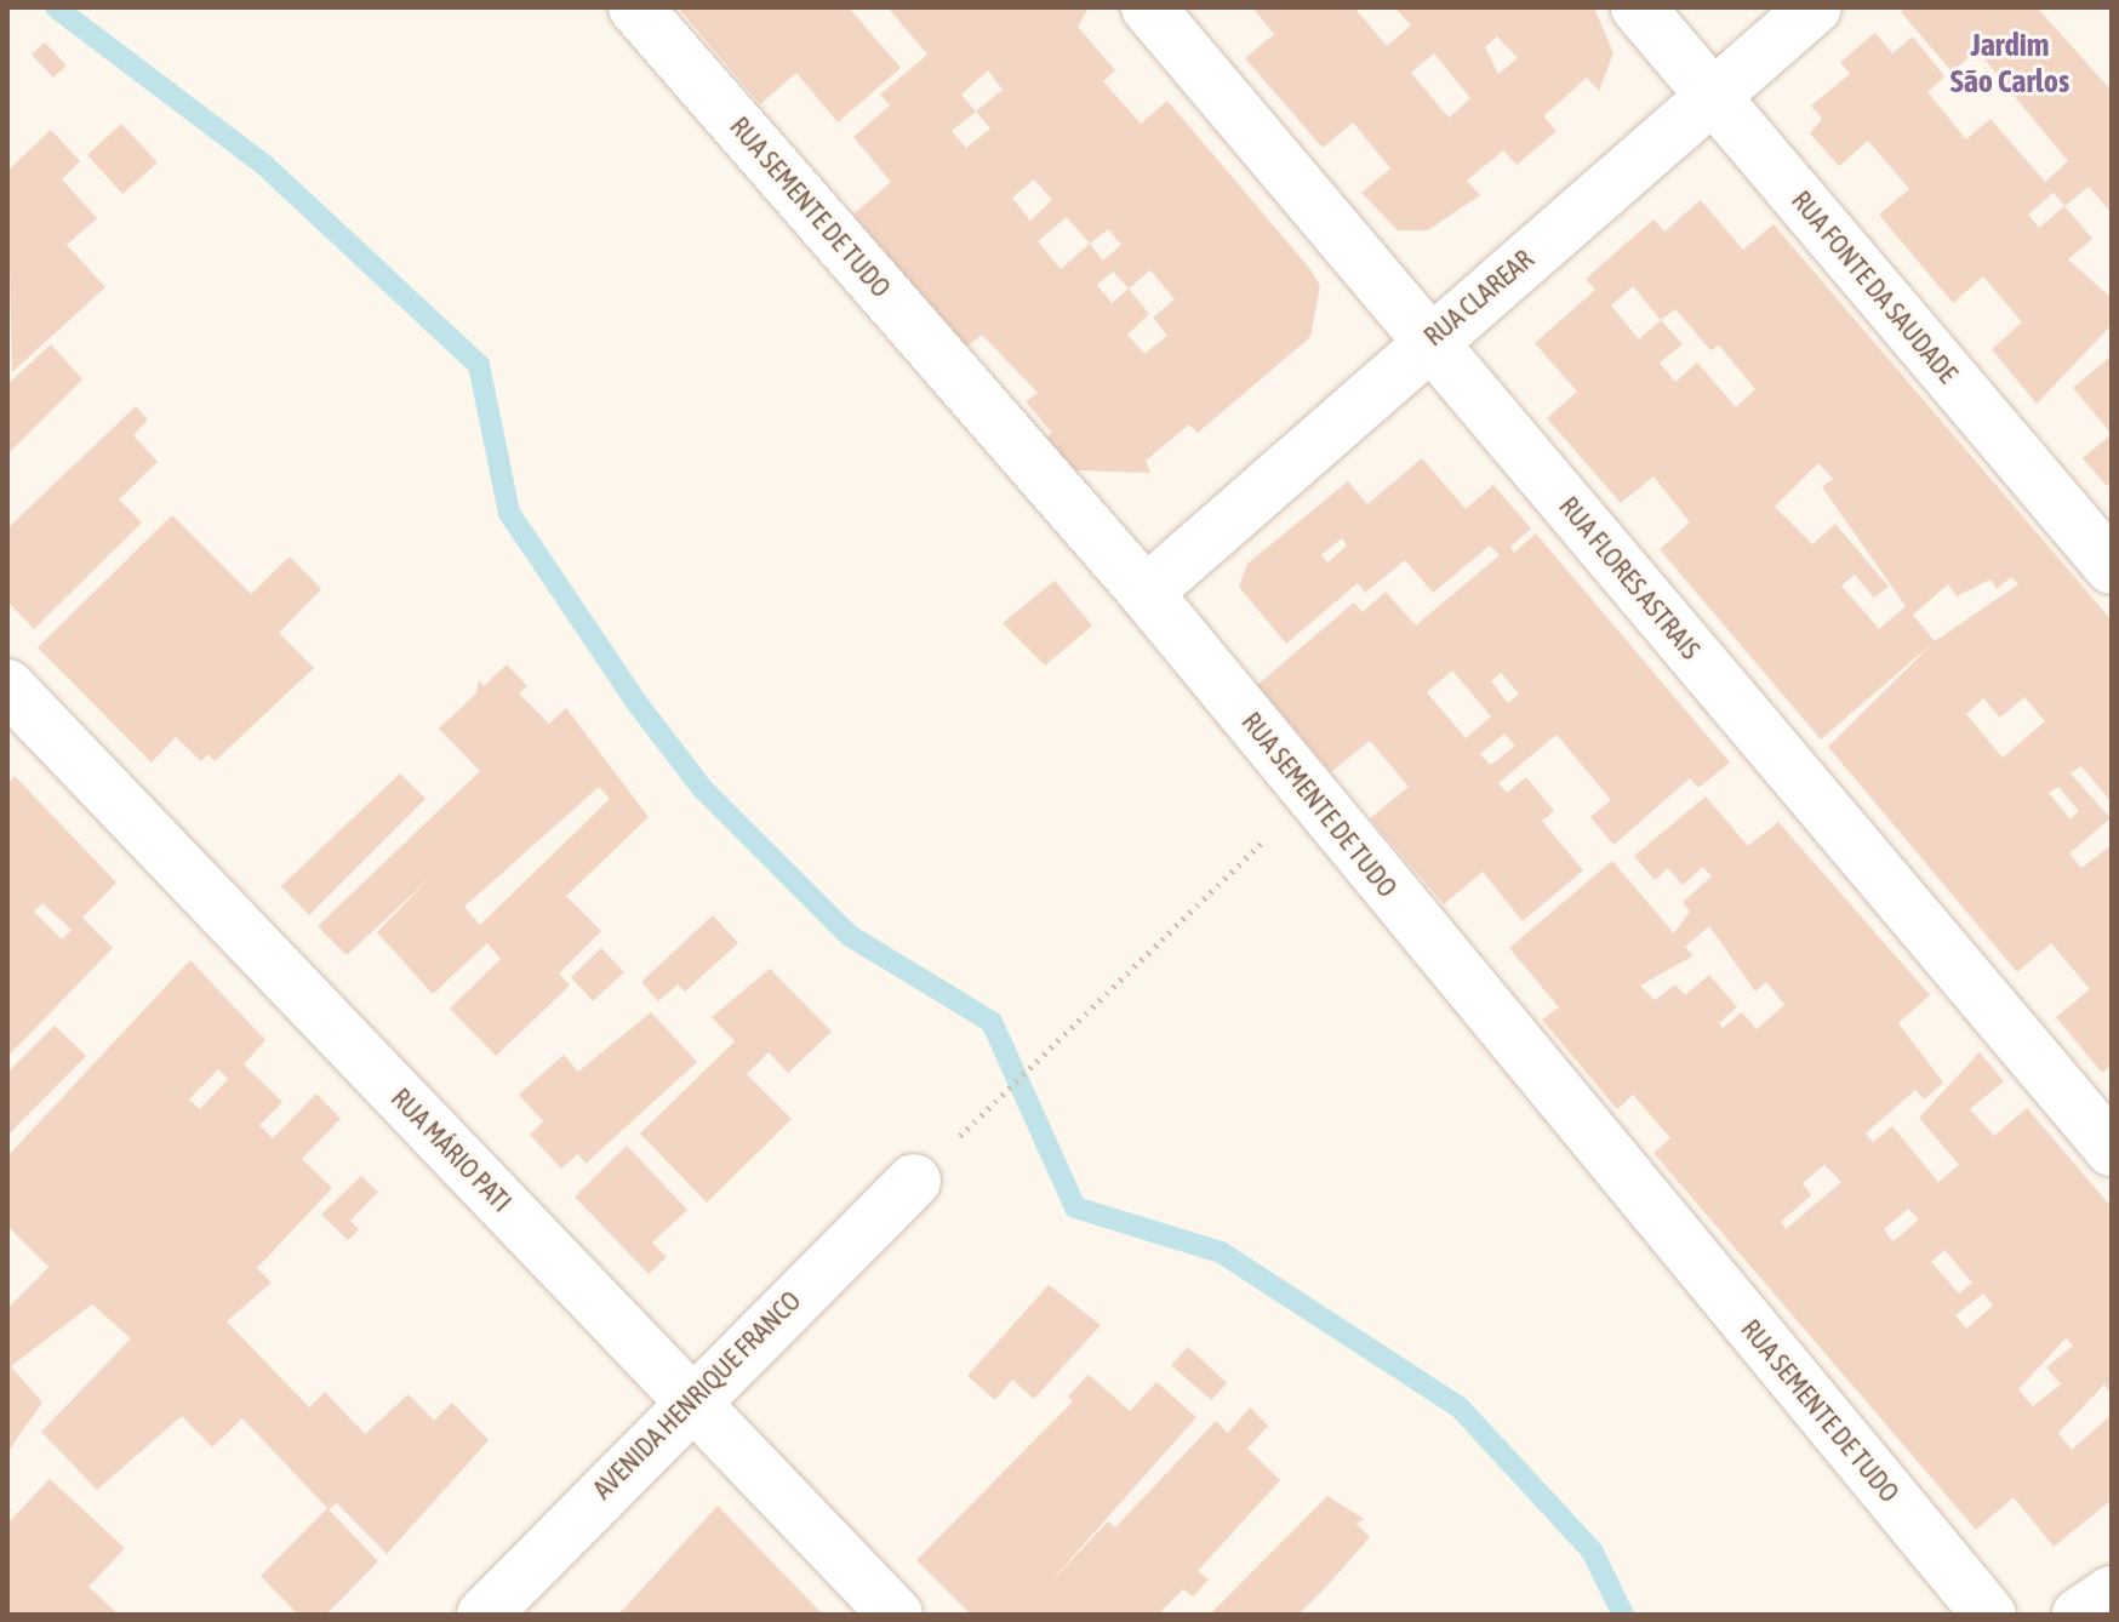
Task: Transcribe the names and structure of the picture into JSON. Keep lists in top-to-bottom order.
{
  "streets": {
    "street": [
      "RUA SEMENTE DE TUDO",
      "RUA FONTE DA SAUDADE",
      "RUA CLAREAR",
      "RUA FLORES ASTRAIS",
      "RUA MÁRIO PATI",
      "AVENIDA HENRIQUE FRANCO"
    ]
  },
  "crossings": [
    ["RUA SEMENTE DE TUDO", "RUA CLAREAR"],
    ["RUA FONTE DA SAUDADE", "RUA CLAREAR"],
    ["RUA CLAREAR", "RUA FLORES ASTRAIS"],
    ["RUA MÁRIO PATI", "AVENIDA HENRIQUE FRANCO"]
  ],
  "districts": ["Jardim São Carlos"]
}
